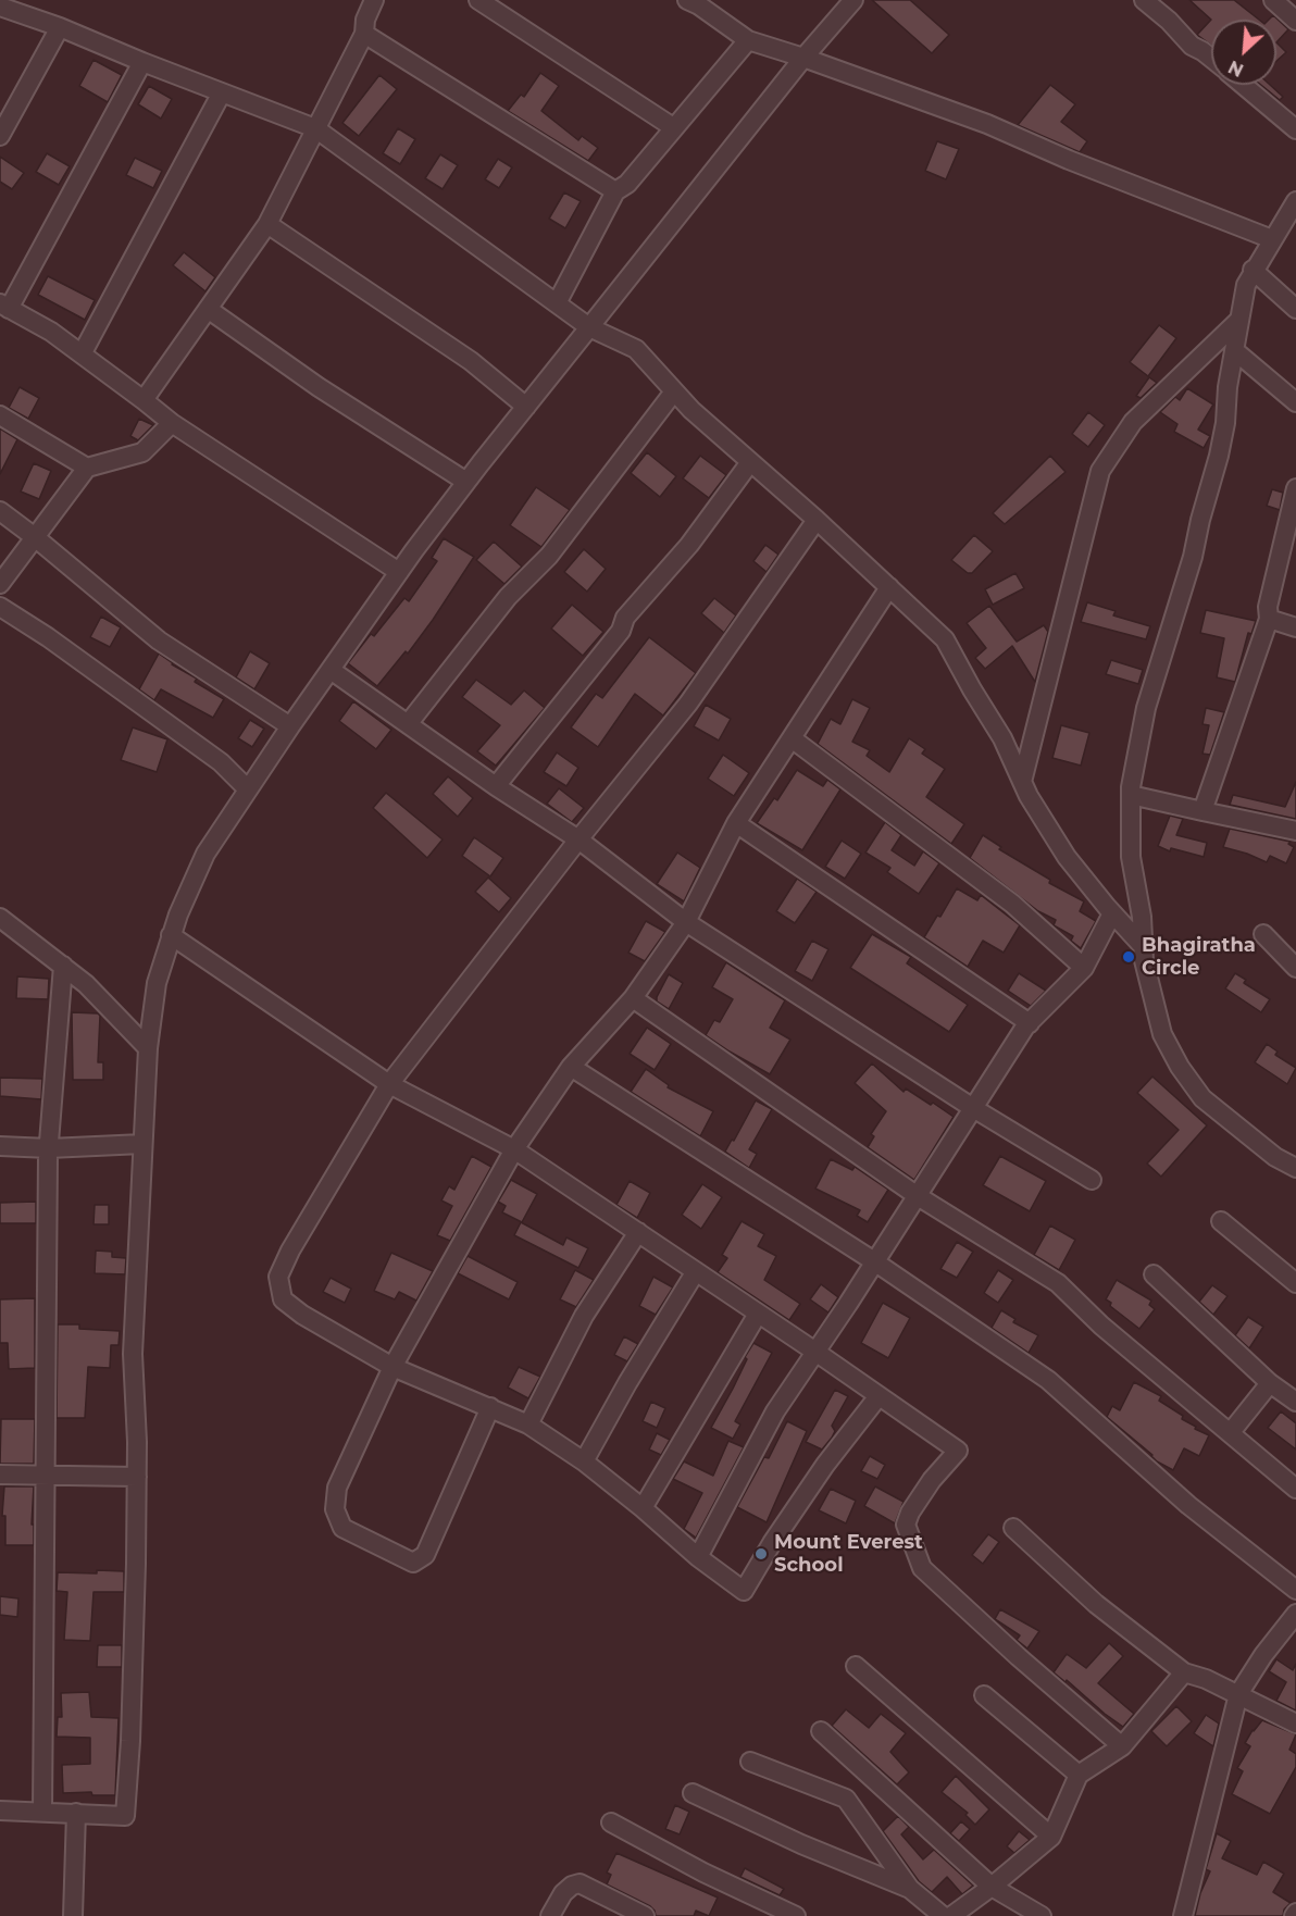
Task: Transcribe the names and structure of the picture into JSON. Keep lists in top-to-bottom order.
{
  "places": ["Bhagiratha Circle", "Mount Everest School"],
  "north": "bottom left"
}
